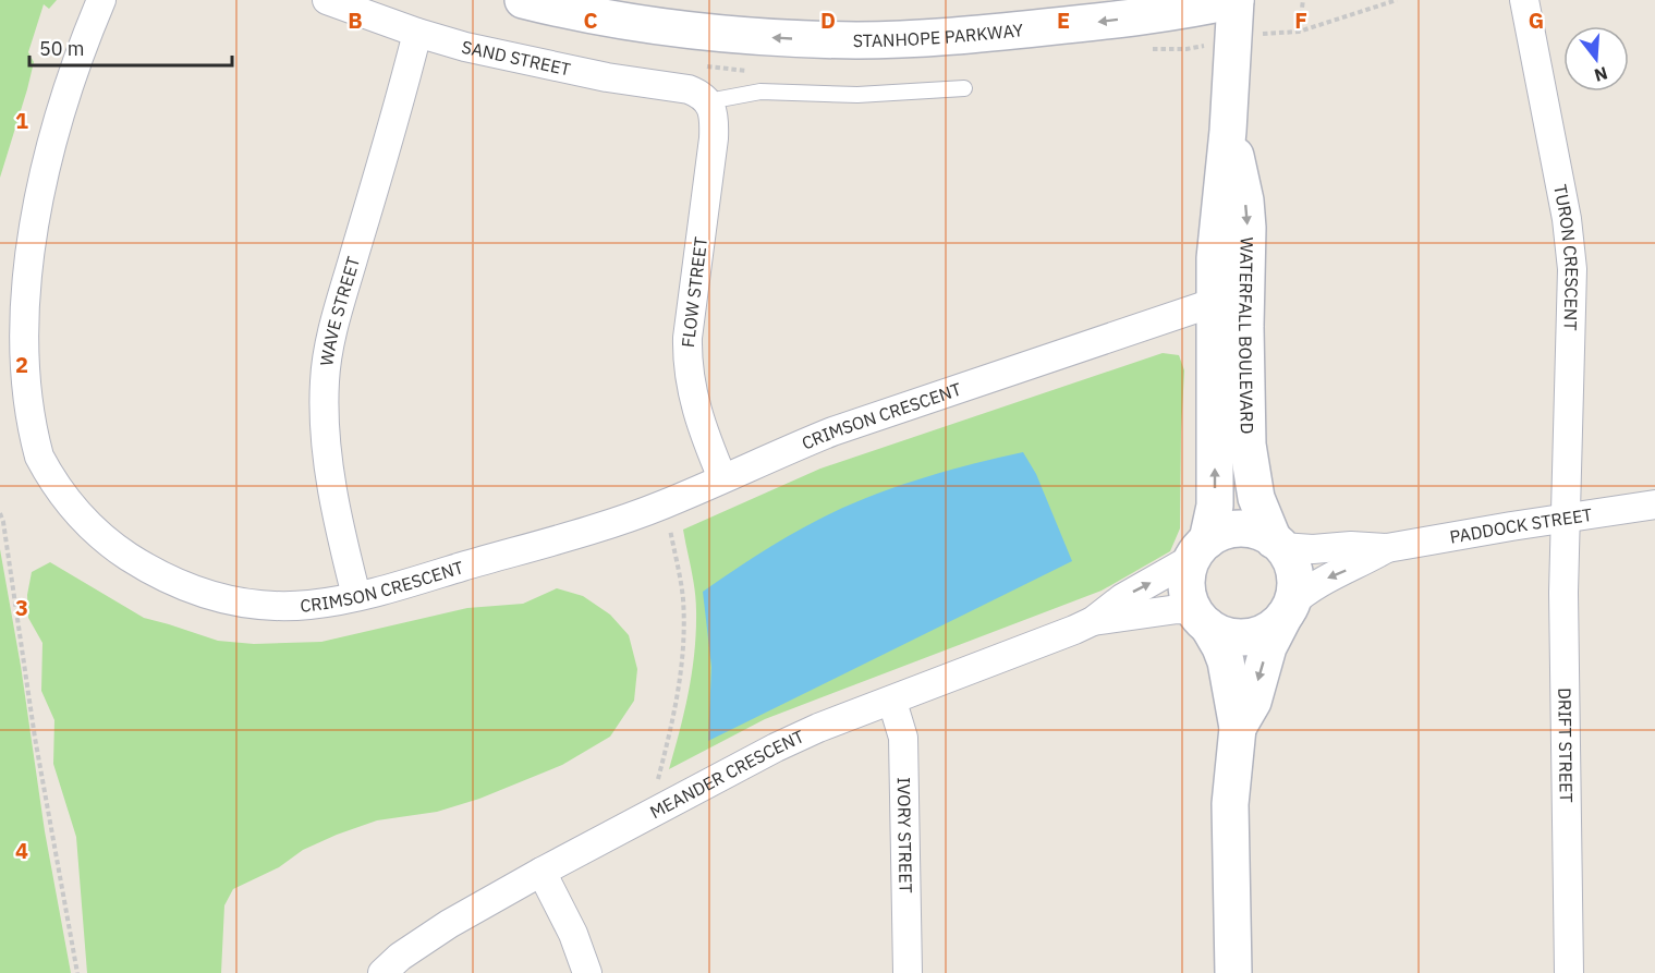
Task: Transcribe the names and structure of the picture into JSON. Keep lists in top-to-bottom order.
{
  "streets": {
    "street": [
      "STANHOPE PARKWAY",
      "SAND STREET",
      "TURON CRESCENT",
      "FLOW STREET",
      "WAVE STREET",
      "WATERFALL BOULEVARD",
      "CRIMSON CRESCENT",
      "PADDOCK STREET",
      "DRIFT STREET",
      "MEANDER CRESCENT",
      "IVORY STREET"
    ]
  },
  "crossings": [
    ["STANHOPE PARKWAY", "WATERFALL BOULEVARD"],
    ["SAND STREET", "FLOW STREET"],
    ["SAND STREET", "WAVE STREET"],
    ["TURON CRESCENT", "PADDOCK STREET"],
    ["TURON CRESCENT", "DRIFT STREET"],
    ["FLOW STREET", "CRIMSON CRESCENT"],
    ["WAVE STREET", "CRIMSON CRESCENT"],
    ["WATERFALL BOULEVARD", "CRIMSON CRESCENT"],
    ["WATERFALL BOULEVARD", "PADDOCK STREET"],
    ["WATERFALL BOULEVARD", "MEANDER CRESCENT"],
    ["PADDOCK STREET", "DRIFT STREET"],
    ["PADDOCK STREET", "MEANDER CRESCENT"],
    ["MEANDER CRESCENT", "IVORY STREET"]
  ],
  "one_way": ["STANHOPE PARKWAY"],
  "scale_bar": "50 m",
  "north": "bottom",
  "grid": {
    "columns": [
      "B",
      "C",
      "D",
      "E",
      "F",
      "G"
    ],
    "rows": [
      "1",
      "2",
      "3",
      "4"
    ]
  }
}
